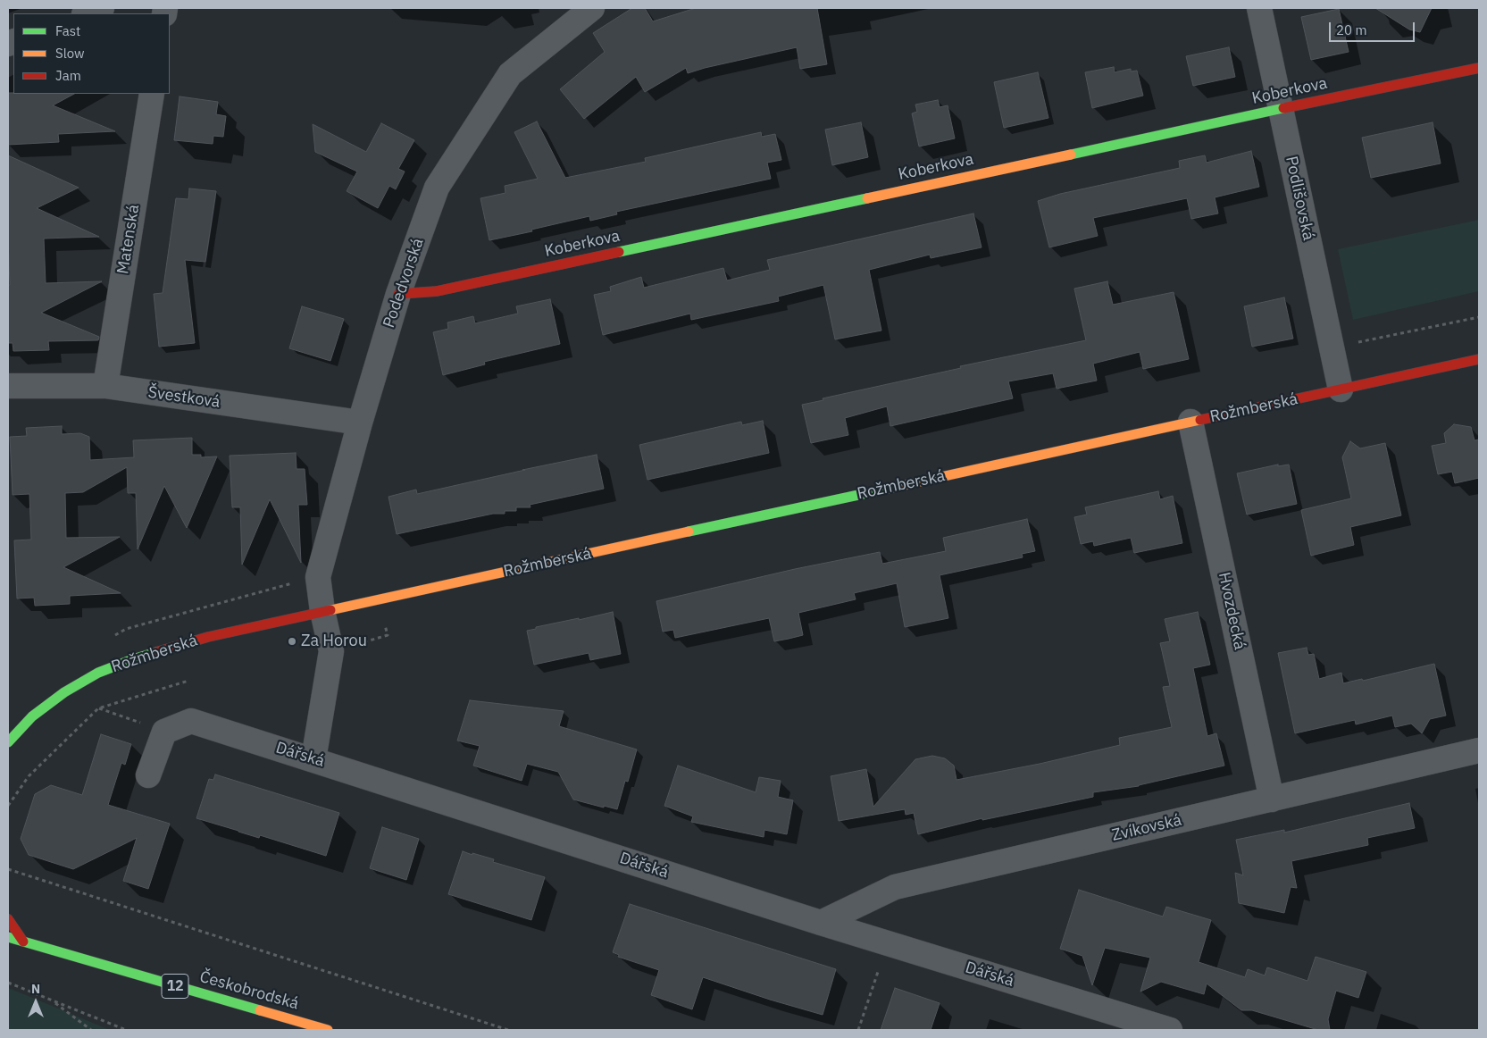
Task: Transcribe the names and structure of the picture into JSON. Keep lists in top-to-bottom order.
{
  "streets": {
    "street": [
      "Koberkova",
      "Podlišovská",
      "Matenská",
      "Podedvorská",
      "Švestková",
      "Rožmberská",
      "Hvozdecká",
      "Dářská",
      "Zvíkovská",
      "12",
      "Českobrodská"
    ]
  },
  "crossings": [
    ["Koberkova", "Podlišovská"],
    ["Koberkova", "Podedvorská"],
    ["Podlišovská", "Rožmberská"],
    ["Matenská", "Švestková"],
    ["Podedvorská", "Švestková"],
    ["Podedvorská", "Rožmberská"],
    ["Rožmberská", "Hvozdecká"],
    ["Hvozdecká", "Zvíkovská"],
    ["Dářská", "Zvíkovská"]
  ],
  "places": ["Za Horou"],
  "legend": ["Fast", "Slow", "Jam"],
  "scale_bar": "20 m",
  "north": "top"
}
